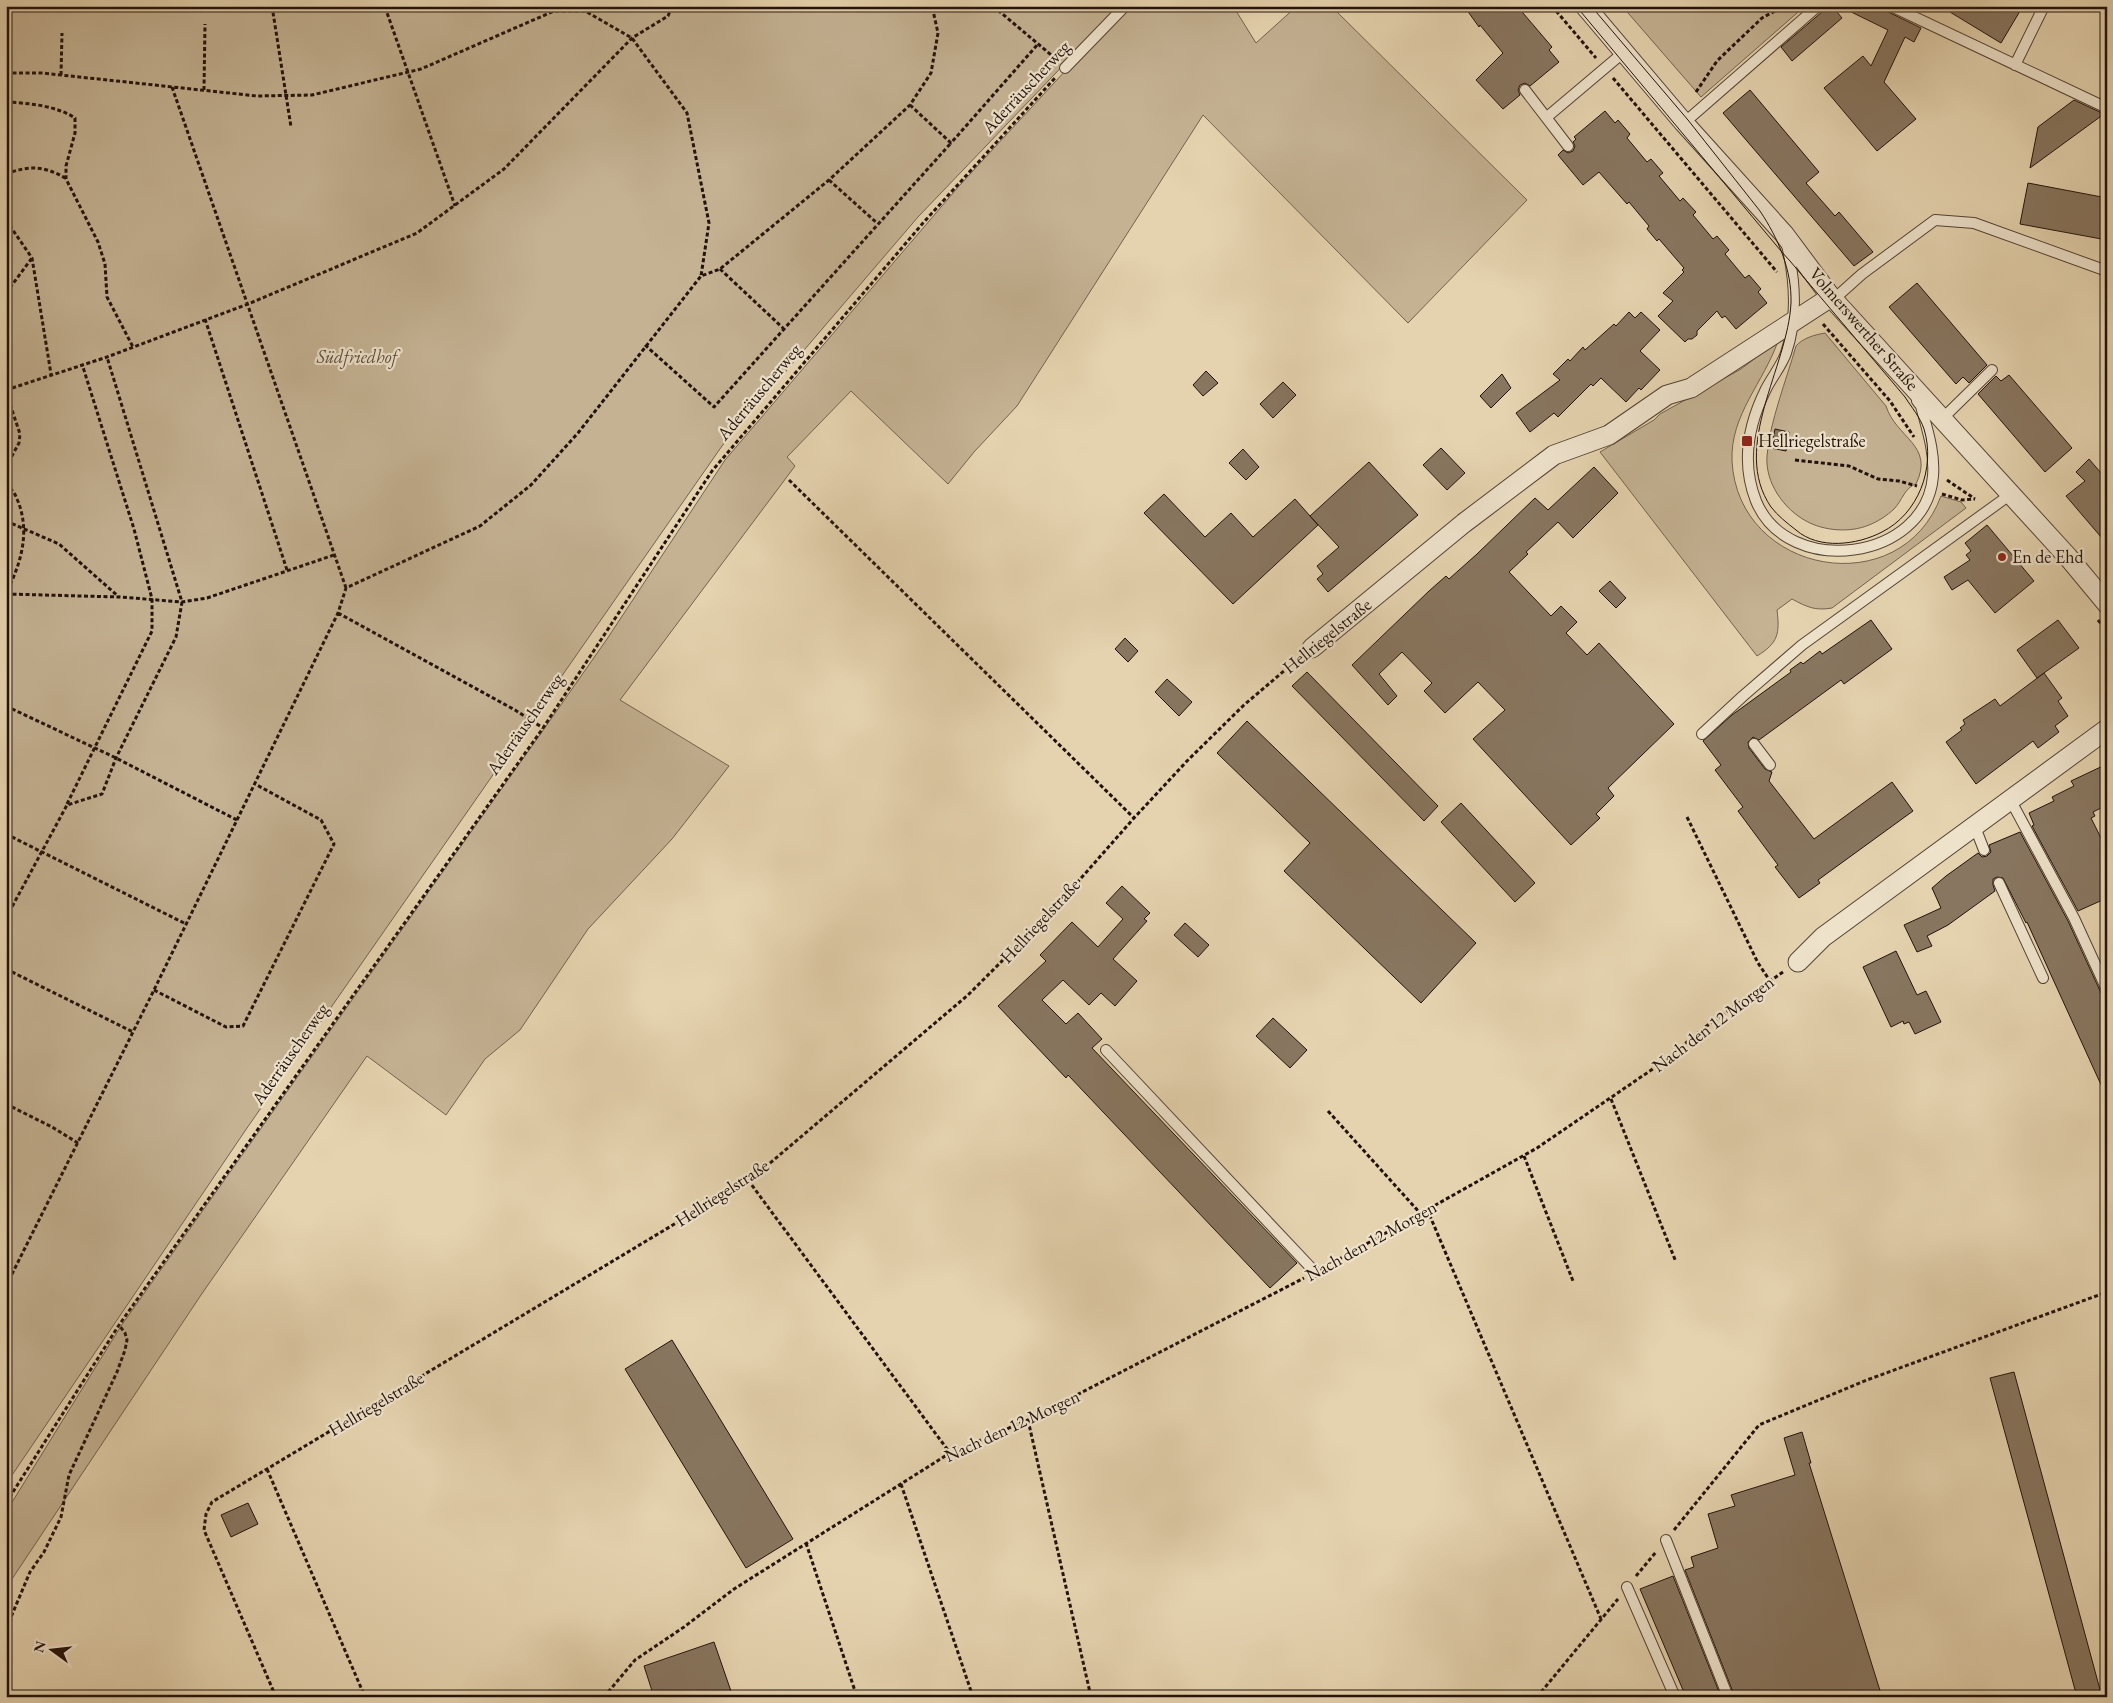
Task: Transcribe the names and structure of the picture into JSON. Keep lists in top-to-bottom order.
{
  "streets": {
    "street": ["Volmerswerther Straße", "Hellriegelstraße"],
    "lane": ["Aderräuscherweg"],
    "path": ["Nach den 12 Morgen"]
  },
  "crossings": [
    ["Volmerswerther Straße", "Hellriegelstraße"]
  ],
  "parks": ["Südfriedhof"],
  "places": {
    "transit": ["Hellriegelstraße"],
    "other": ["En de Ehd"]
  },
  "north": "left"
}
